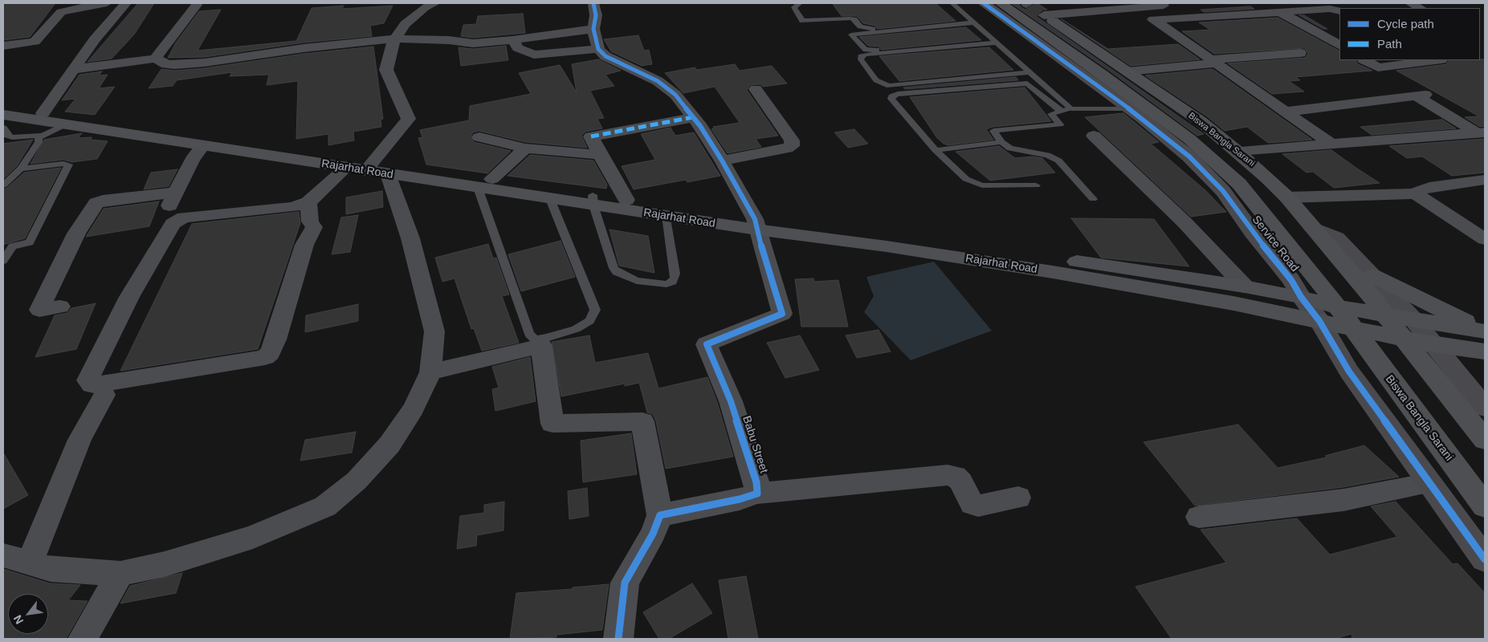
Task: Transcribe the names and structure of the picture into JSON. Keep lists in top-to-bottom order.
{
  "streets": {
    "main road": ["Biswa Bangla Sarani", "Rajarhat Road"],
    "street": ["Service Road", "Babu Street"]
  },
  "crossings": [
    ["Biswa Bangla Sarani", "Rajarhat Road"],
    ["Biswa Bangla Sarani", "Service Road"],
    ["Rajarhat Road", "Service Road"],
    ["Rajarhat Road", "Babu Street"]
  ],
  "legend": ["Cycle path", "Path"],
  "north": "bottom left"
}
